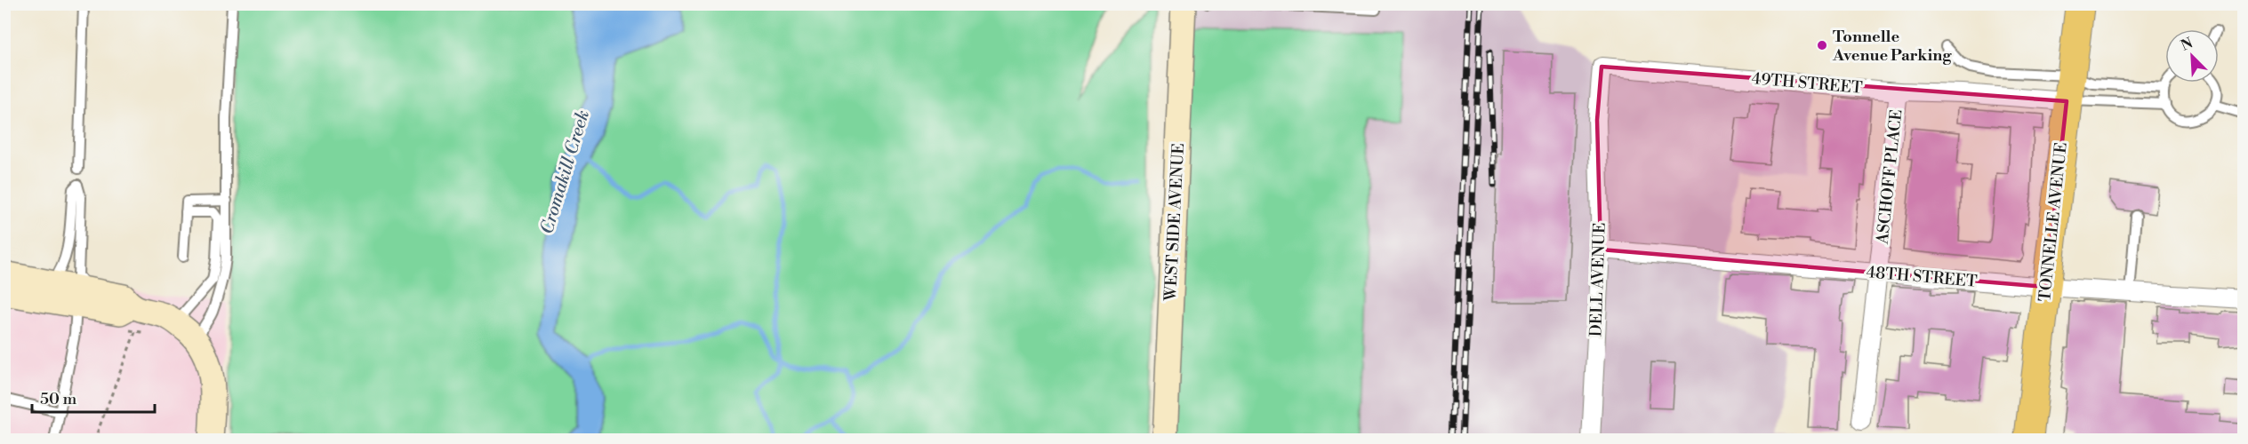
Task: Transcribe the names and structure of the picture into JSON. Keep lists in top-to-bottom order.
{
  "streets": {
    "main road": ["TONNELLE AVENUE"],
    "street": [
      "49TH STREET",
      "ASCHOFF PLACE",
      "WEST SIDE AVENUE",
      "48TH STREET",
      "DELL AVENUE"
    ]
  },
  "crossings": [
    ["49TH STREET", "ASCHOFF PLACE"],
    ["49TH STREET", "TONNELLE AVENUE"],
    ["49TH STREET", "DELL AVENUE"],
    ["ASCHOFF PLACE", "48TH STREET"],
    ["TONNELLE AVENUE", "48TH STREET"],
    ["48TH STREET", "DELL AVENUE"]
  ],
  "water": ["Cromakill Creek"],
  "places": ["Tonnelle Avenue Parking"],
  "scale_bar": "50 m",
  "north": "top left"
}
